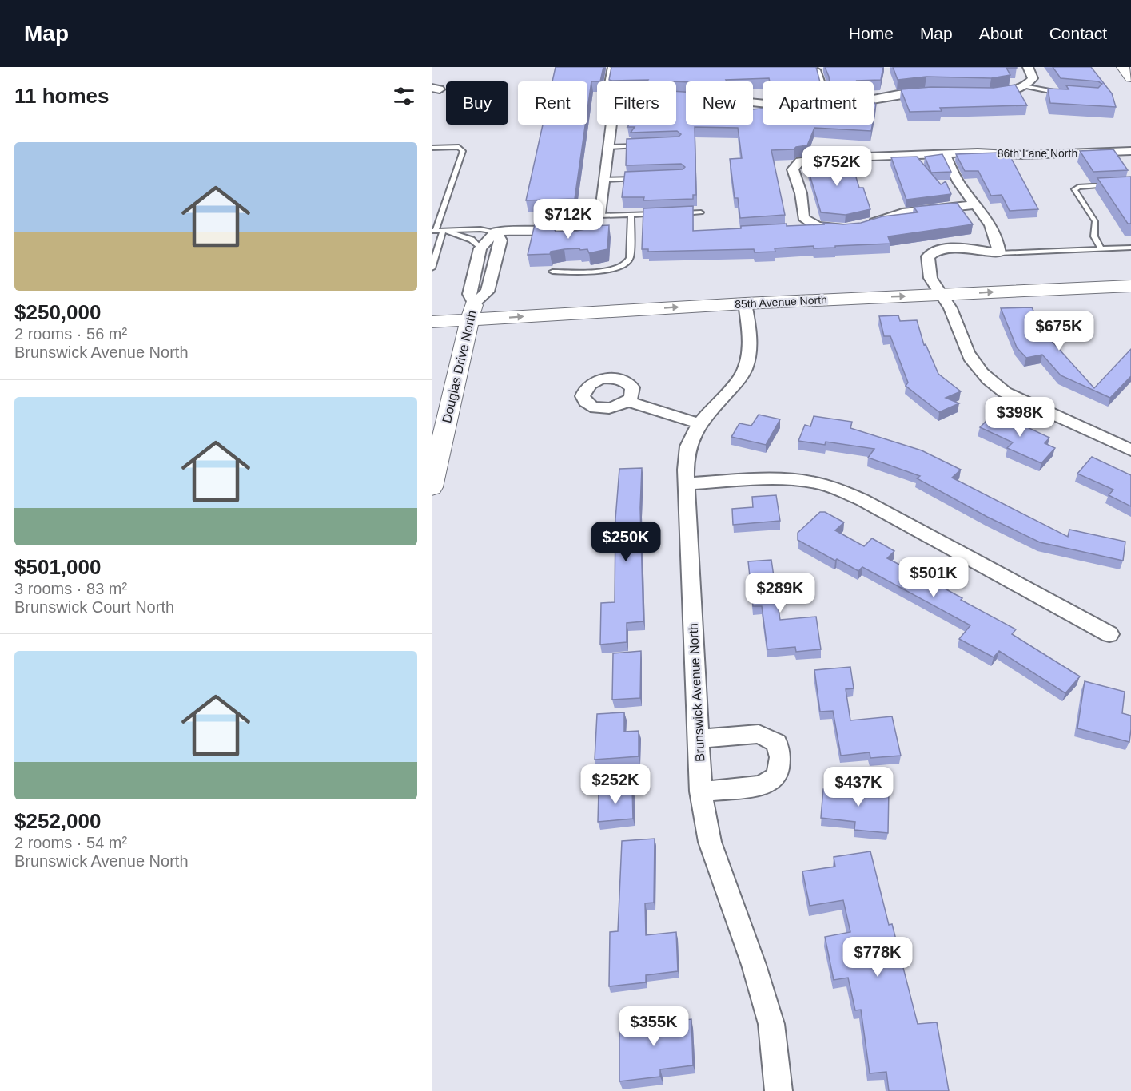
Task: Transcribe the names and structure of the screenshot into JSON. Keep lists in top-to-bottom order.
{
  "streets": {
    "main road": ["85th Avenue North", "Douglas Drive North"],
    "street": ["86th Lane North", "Brunswick Avenue North"]
  },
  "crossings": [
    ["85th Avenue North", "Douglas Drive North"],
    ["85th Avenue North", "Brunswick Avenue North"]
  ],
  "page": {
    "header": "Map",
    "nav": [
      "Home",
      "Map",
      "About",
      "Contact"
    ],
    "heading": "11 homes",
    "chip": [
      "Buy",
      "Rent",
      "Filters",
      "New",
      "Apartment"
    ],
    "list": [
      {
        "name": "$250,000",
        "note": "2 rooms · 56 m² · Brunswick Avenue North"
      },
      {
        "name": "$501,000",
        "note": "3 rooms · 83 m² · Brunswick Court North"
      },
      {
        "name": "$252,000",
        "note": "2 rooms · 54 m² · Brunswick Avenue North"
      }
    ],
    "price": [
      "$752K",
      "$712K",
      "$675K",
      "$398K",
      "$250K",
      "$501K",
      "$289K",
      "$252K",
      "$437K",
      "$778K",
      "$355K"
    ]
  }
}
